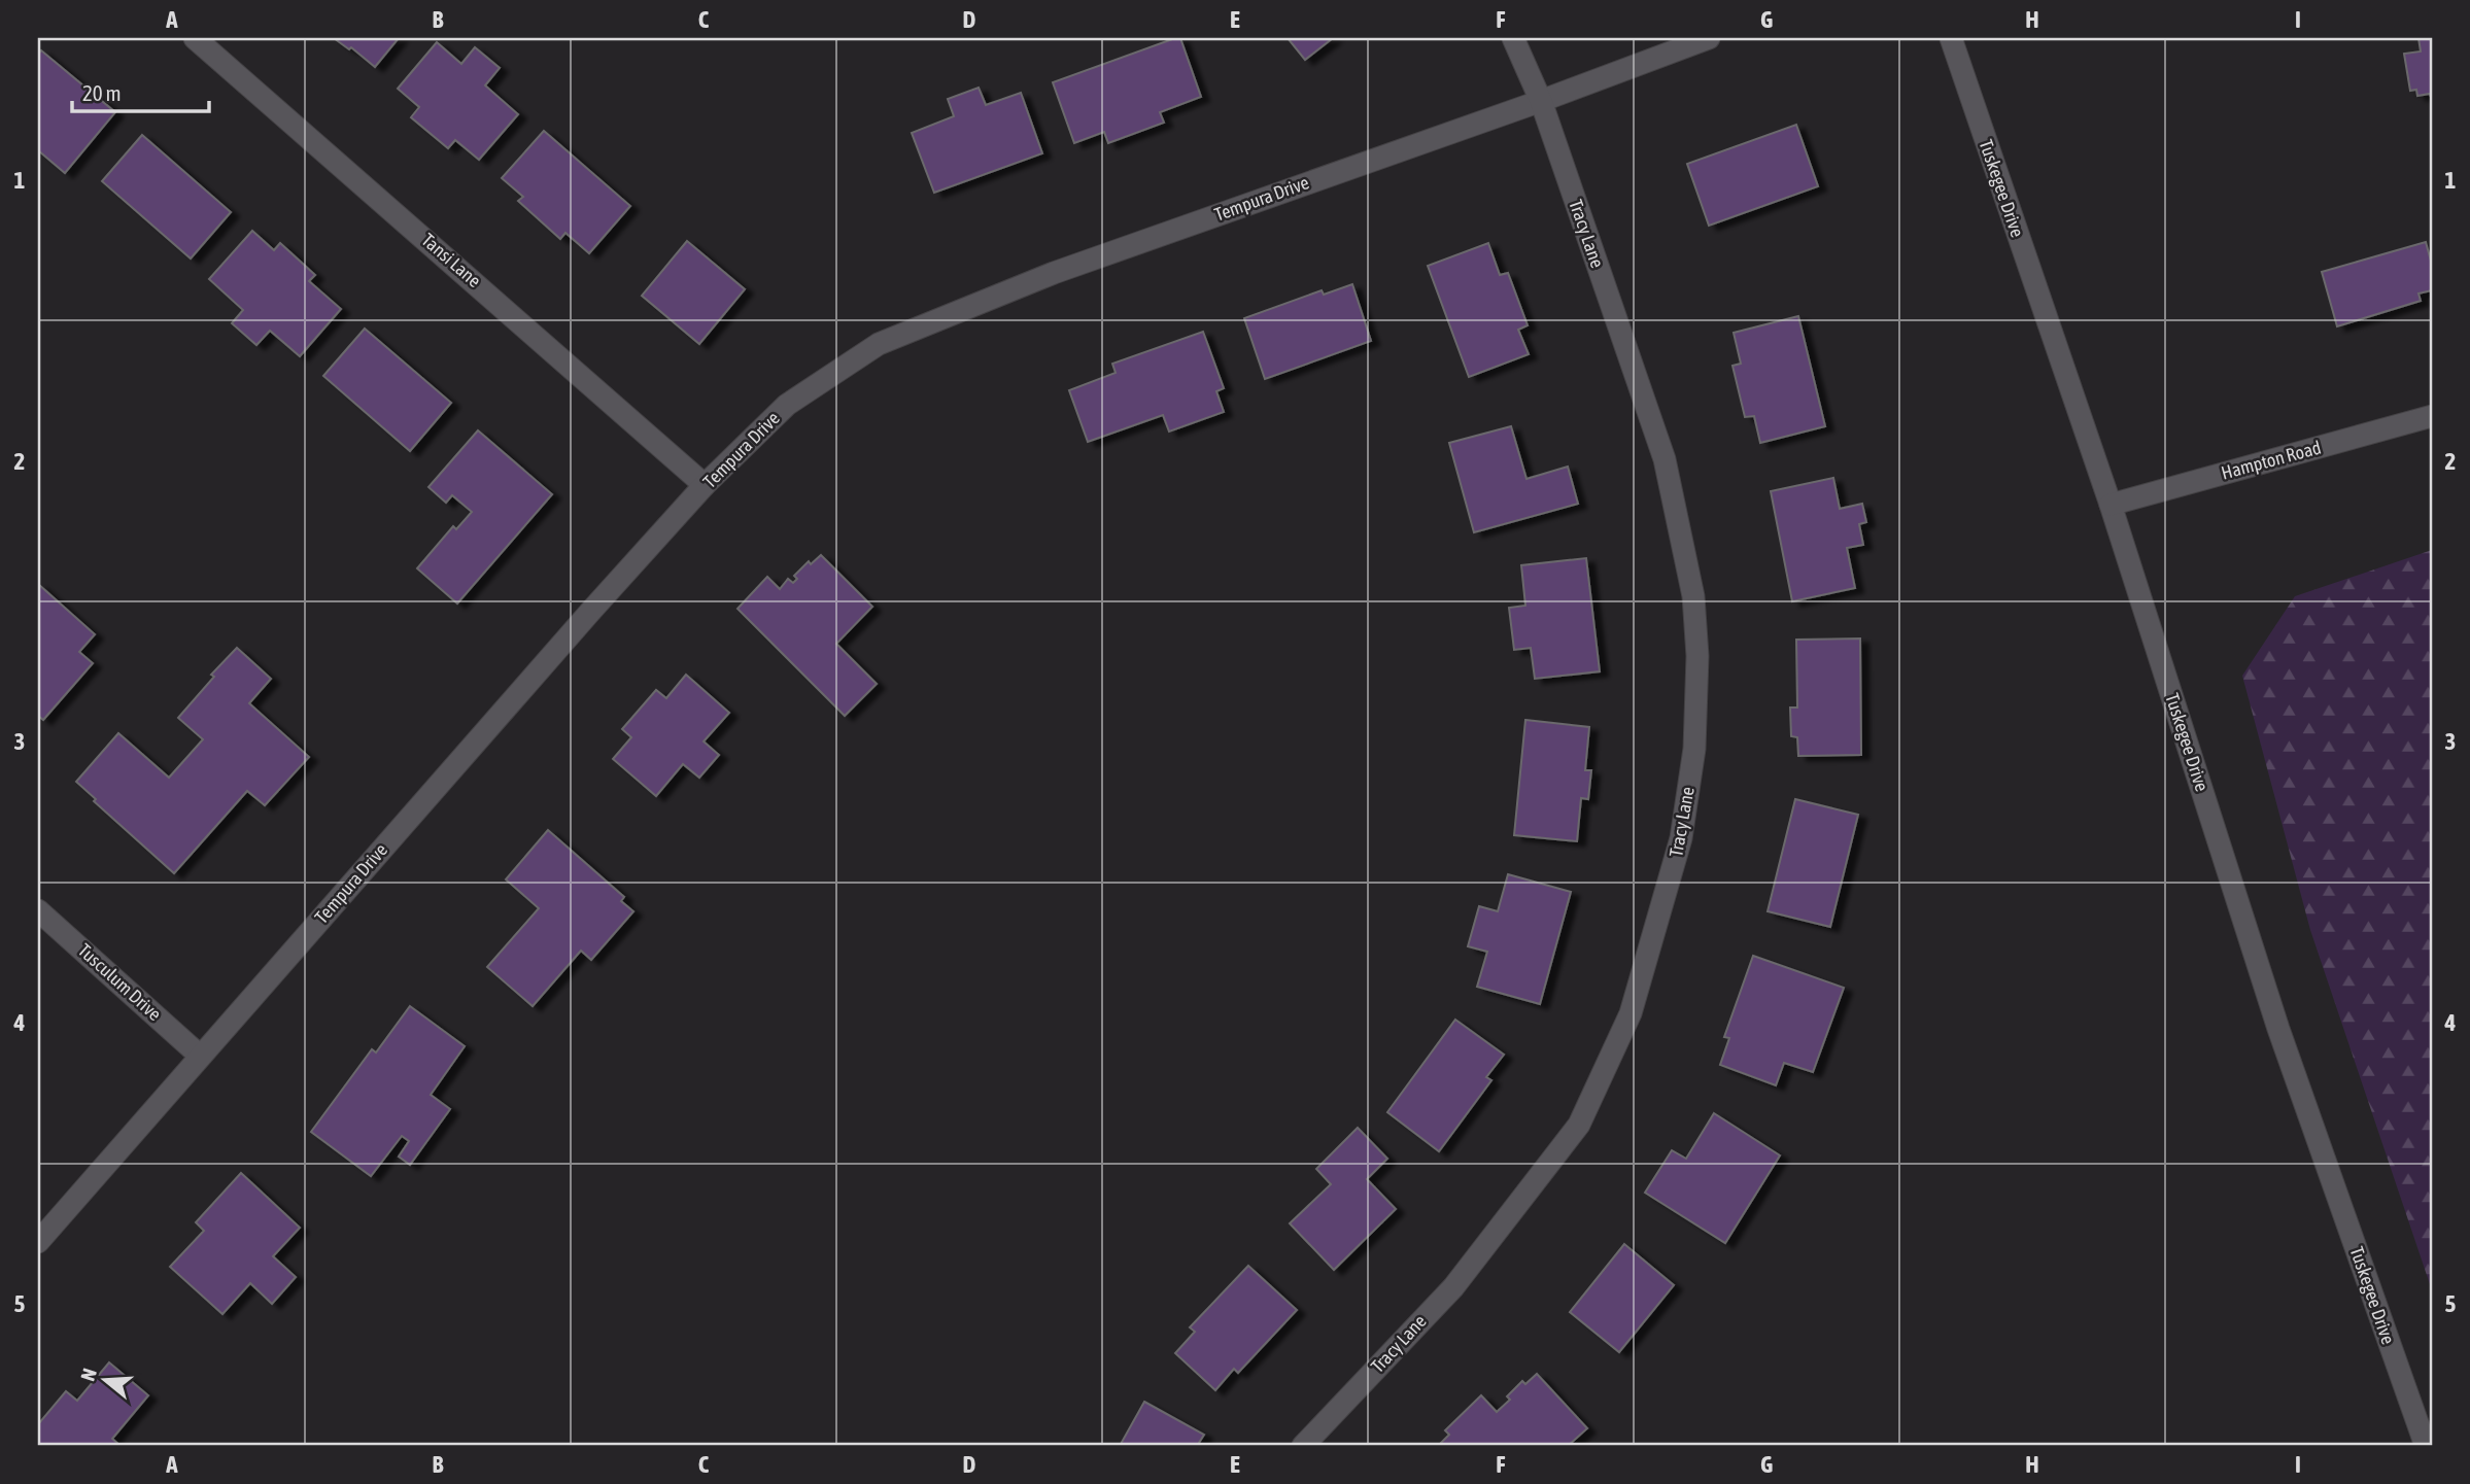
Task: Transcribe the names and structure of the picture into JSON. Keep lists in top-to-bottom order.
{
  "streets": {
    "street": [
      "Tuskegee Drive",
      "Tempura Drive",
      "Tracy Lane",
      "Tansi Lane",
      "Hampton Road",
      "Tusculum Drive"
    ]
  },
  "crossings": [
    ["Tuskegee Drive", "Hampton Road"],
    ["Tempura Drive", "Tracy Lane"],
    ["Tempura Drive", "Tansi Lane"],
    ["Tempura Drive", "Tusculum Drive"]
  ],
  "scale_bar": "20 m",
  "north": "left",
  "grid": {
    "columns": [
      "A",
      "B",
      "C",
      "D",
      "E",
      "F",
      "G",
      "H",
      "I"
    ],
    "rows": [
      "1",
      "2",
      "3",
      "4",
      "5"
    ]
  }
}
